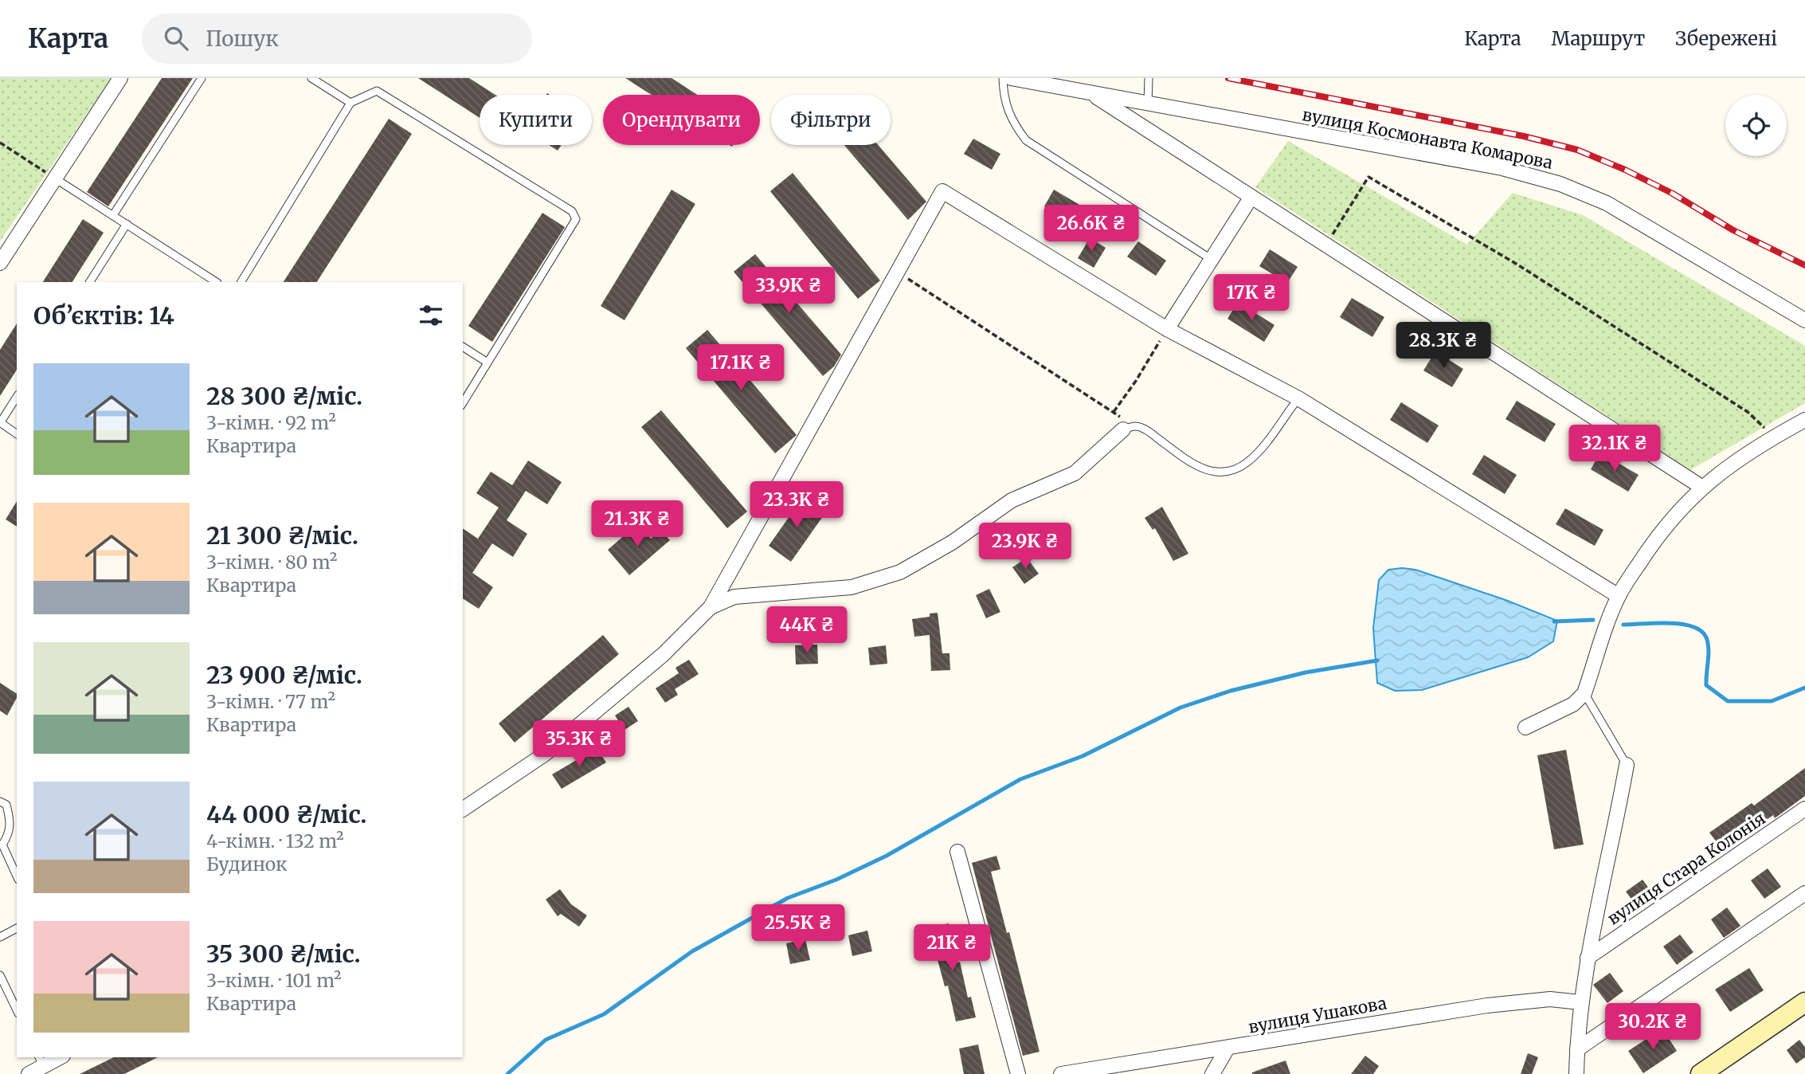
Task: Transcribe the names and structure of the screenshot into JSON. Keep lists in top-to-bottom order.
{
  "streets": {
    "street": ["вулиця Космонавта Комарова", "вулиця Стара Колонія", "вулиця Ушакова"]
  },
  "page": {
    "header": "Карта",
    "search": "Пошук",
    "nav": ["Карта", "Маршрут", "Збережені"],
    "chip": ["Купити", "Орендувати", "Фільтри"],
    "price": [
      "26.6K ₴",
      "33.9K ₴",
      "17K ₴",
      "28.3K ₴",
      "17.1K ₴",
      "32.1K ₴",
      "23.3K ₴",
      "21.3K ₴",
      "23.9K ₴",
      "44K ₴",
      "35.3K ₴",
      "25.5K ₴",
      "21K ₴",
      "30.2K ₴"
    ],
    "heading": "Об’єктів: 14",
    "list": [
      {
        "name": "28 300 ₴/міс.",
        "note": "3-кімн. · 92 m² · Квартира"
      },
      {
        "name": "21 300 ₴/міс.",
        "note": "3-кімн. · 80 m² · Квартира"
      },
      {
        "name": "23 900 ₴/міс.",
        "note": "3-кімн. · 77 m² · Квартира"
      },
      {
        "name": "44 000 ₴/міс.",
        "note": "4-кімн. · 132 m² · Будинок"
      },
      {
        "name": "35 300 ₴/міс.",
        "note": "3-кімн. · 101 m² · Квартира"
      }
    ]
  }
}
